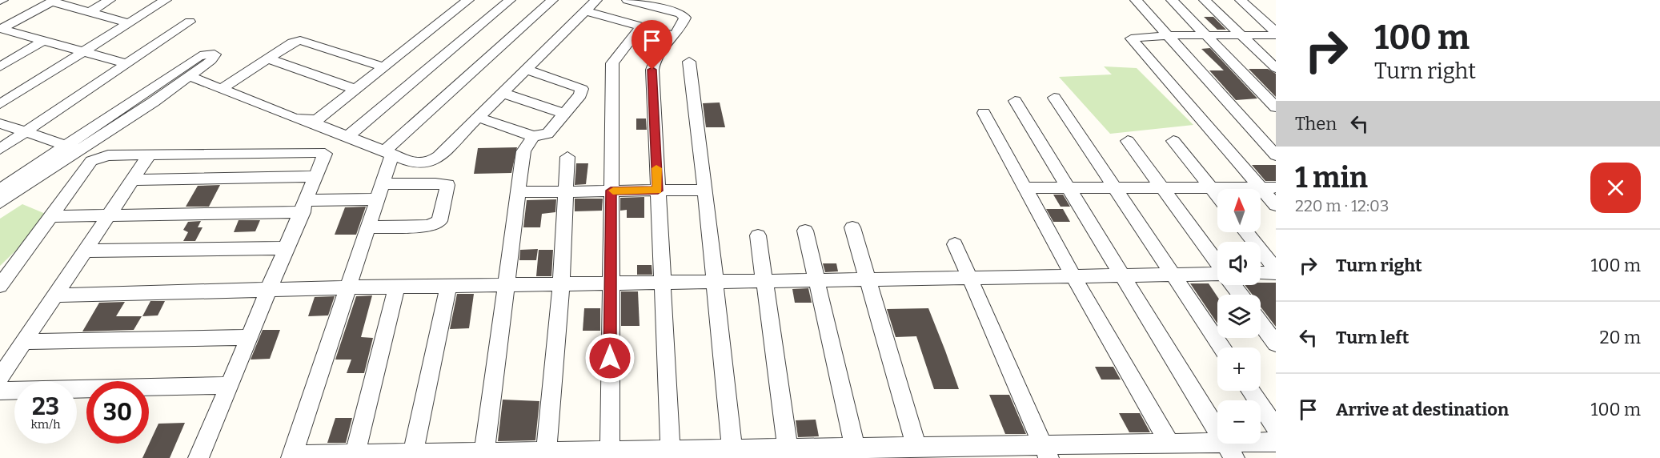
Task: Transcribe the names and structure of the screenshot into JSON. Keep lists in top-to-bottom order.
{
  "north": "top",
  "page": {
    "turn": ["100 m", "Turn right"],
    "then": "Then",
    "heading": ["1 min", "220 m · 12:03"],
    "map_buttons": ["+", "−"],
    "list": [
      {
        "name": "Turn right",
        "value": "100 m"
      },
      {
        "name": "Turn left",
        "value": "20 m"
      },
      {
        "name": "Arrive at destination",
        "value": "100 m"
      }
    ],
    "speed": "23 km/h",
    "limit": "30"
  }
}
